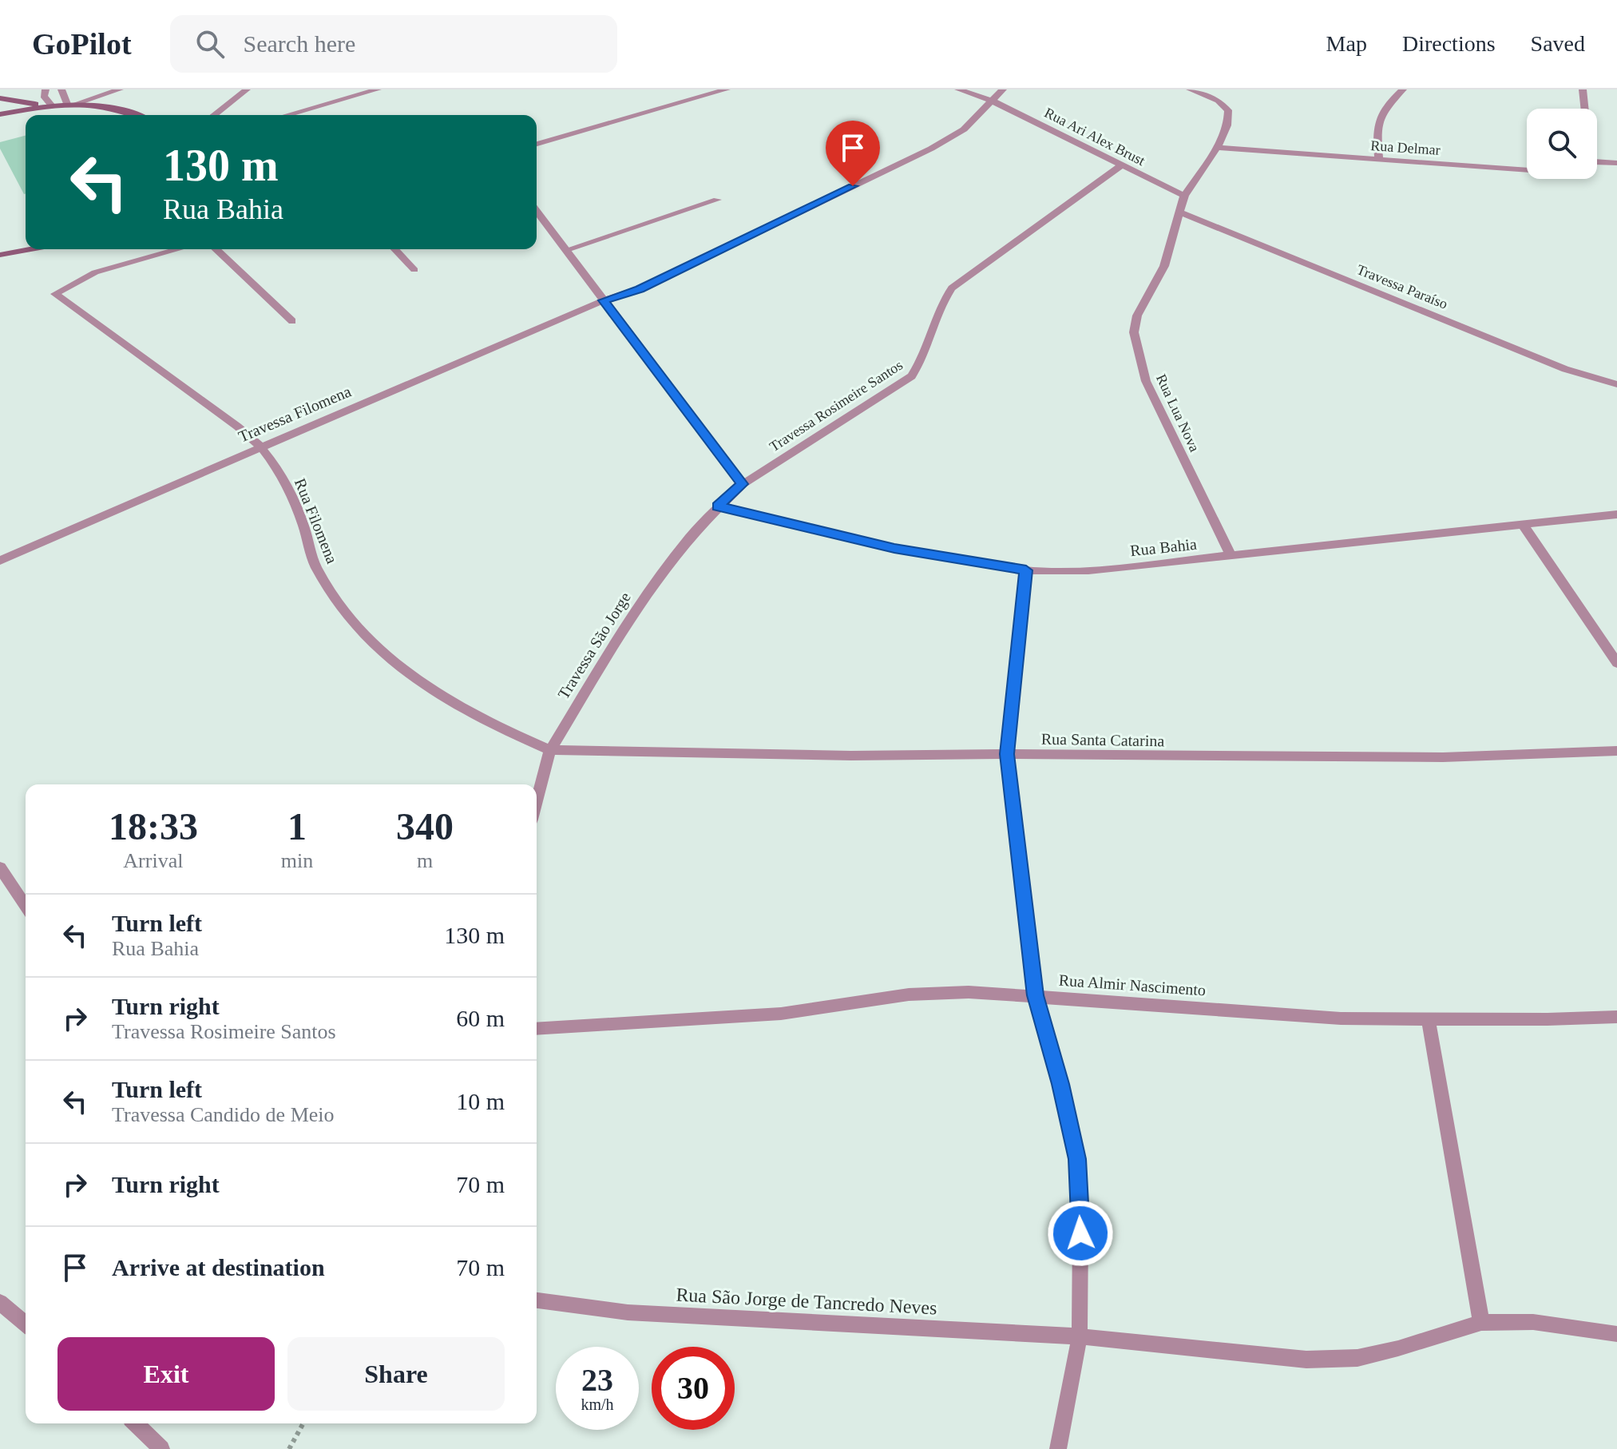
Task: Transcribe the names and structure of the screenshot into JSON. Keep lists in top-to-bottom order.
{
  "streets": {
    "street": [
      "Rua Ari Alex Brust",
      "Rua Delmar",
      "Travessa Paraíso",
      "Travessa Rosimeire Santos",
      "Rua Lua Nova",
      "Travessa Filomena",
      "Rua Filomena",
      "Rua Bahia",
      "Travessa São Jorge",
      "Rua Santa Catarina",
      "Rua Almir Nascimento",
      "Rua São Jorge de Tancredo Neves"
    ]
  },
  "crossings": [
    ["Rua Ari Alex Brust", "Travessa Rosimeire Santos"],
    ["Rua Ari Alex Brust", "Rua Lua Nova"],
    ["Rua Ari Alex Brust", "Travessa Filomena"],
    ["Rua Delmar", "Rua Lua Nova"],
    ["Travessa Paraíso", "Rua Lua Nova"],
    ["Travessa Rosimeire Santos", "Rua Bahia"],
    ["Travessa Rosimeire Santos", "Travessa São Jorge"],
    ["Rua Lua Nova", "Rua Bahia"],
    ["Travessa Filomena", "Rua Filomena"],
    ["Rua Filomena", "Travessa São Jorge"],
    ["Rua Filomena", "Rua Santa Catarina"],
    ["Rua Bahia", "Travessa São Jorge"],
    ["Travessa São Jorge", "Rua Santa Catarina"]
  ],
  "page": {
    "header": "GoPilot",
    "search": "Search here",
    "nav": ["Map", "Directions", "Saved"],
    "turn": ["130 m", "Rua Bahia"],
    "eta": [
      "18:33",
      "Arrival",
      "1",
      "min",
      "340",
      "m"
    ],
    "list": [
      {
        "name": "Turn left",
        "note": "Rua Bahia",
        "value": "130 m"
      },
      {
        "name": "Turn right",
        "note": "Travessa Rosimeire Santos",
        "value": "60 m"
      },
      {
        "name": "Turn left",
        "note": "Travessa Candido de Meio",
        "value": "10 m"
      },
      {
        "name": "Turn right",
        "value": "70 m"
      },
      {
        "name": "Arrive at destination",
        "value": "70 m"
      }
    ],
    "buttons": ["Exit", "Share"],
    "speed": "23 km/h",
    "limit": "30"
  }
}
